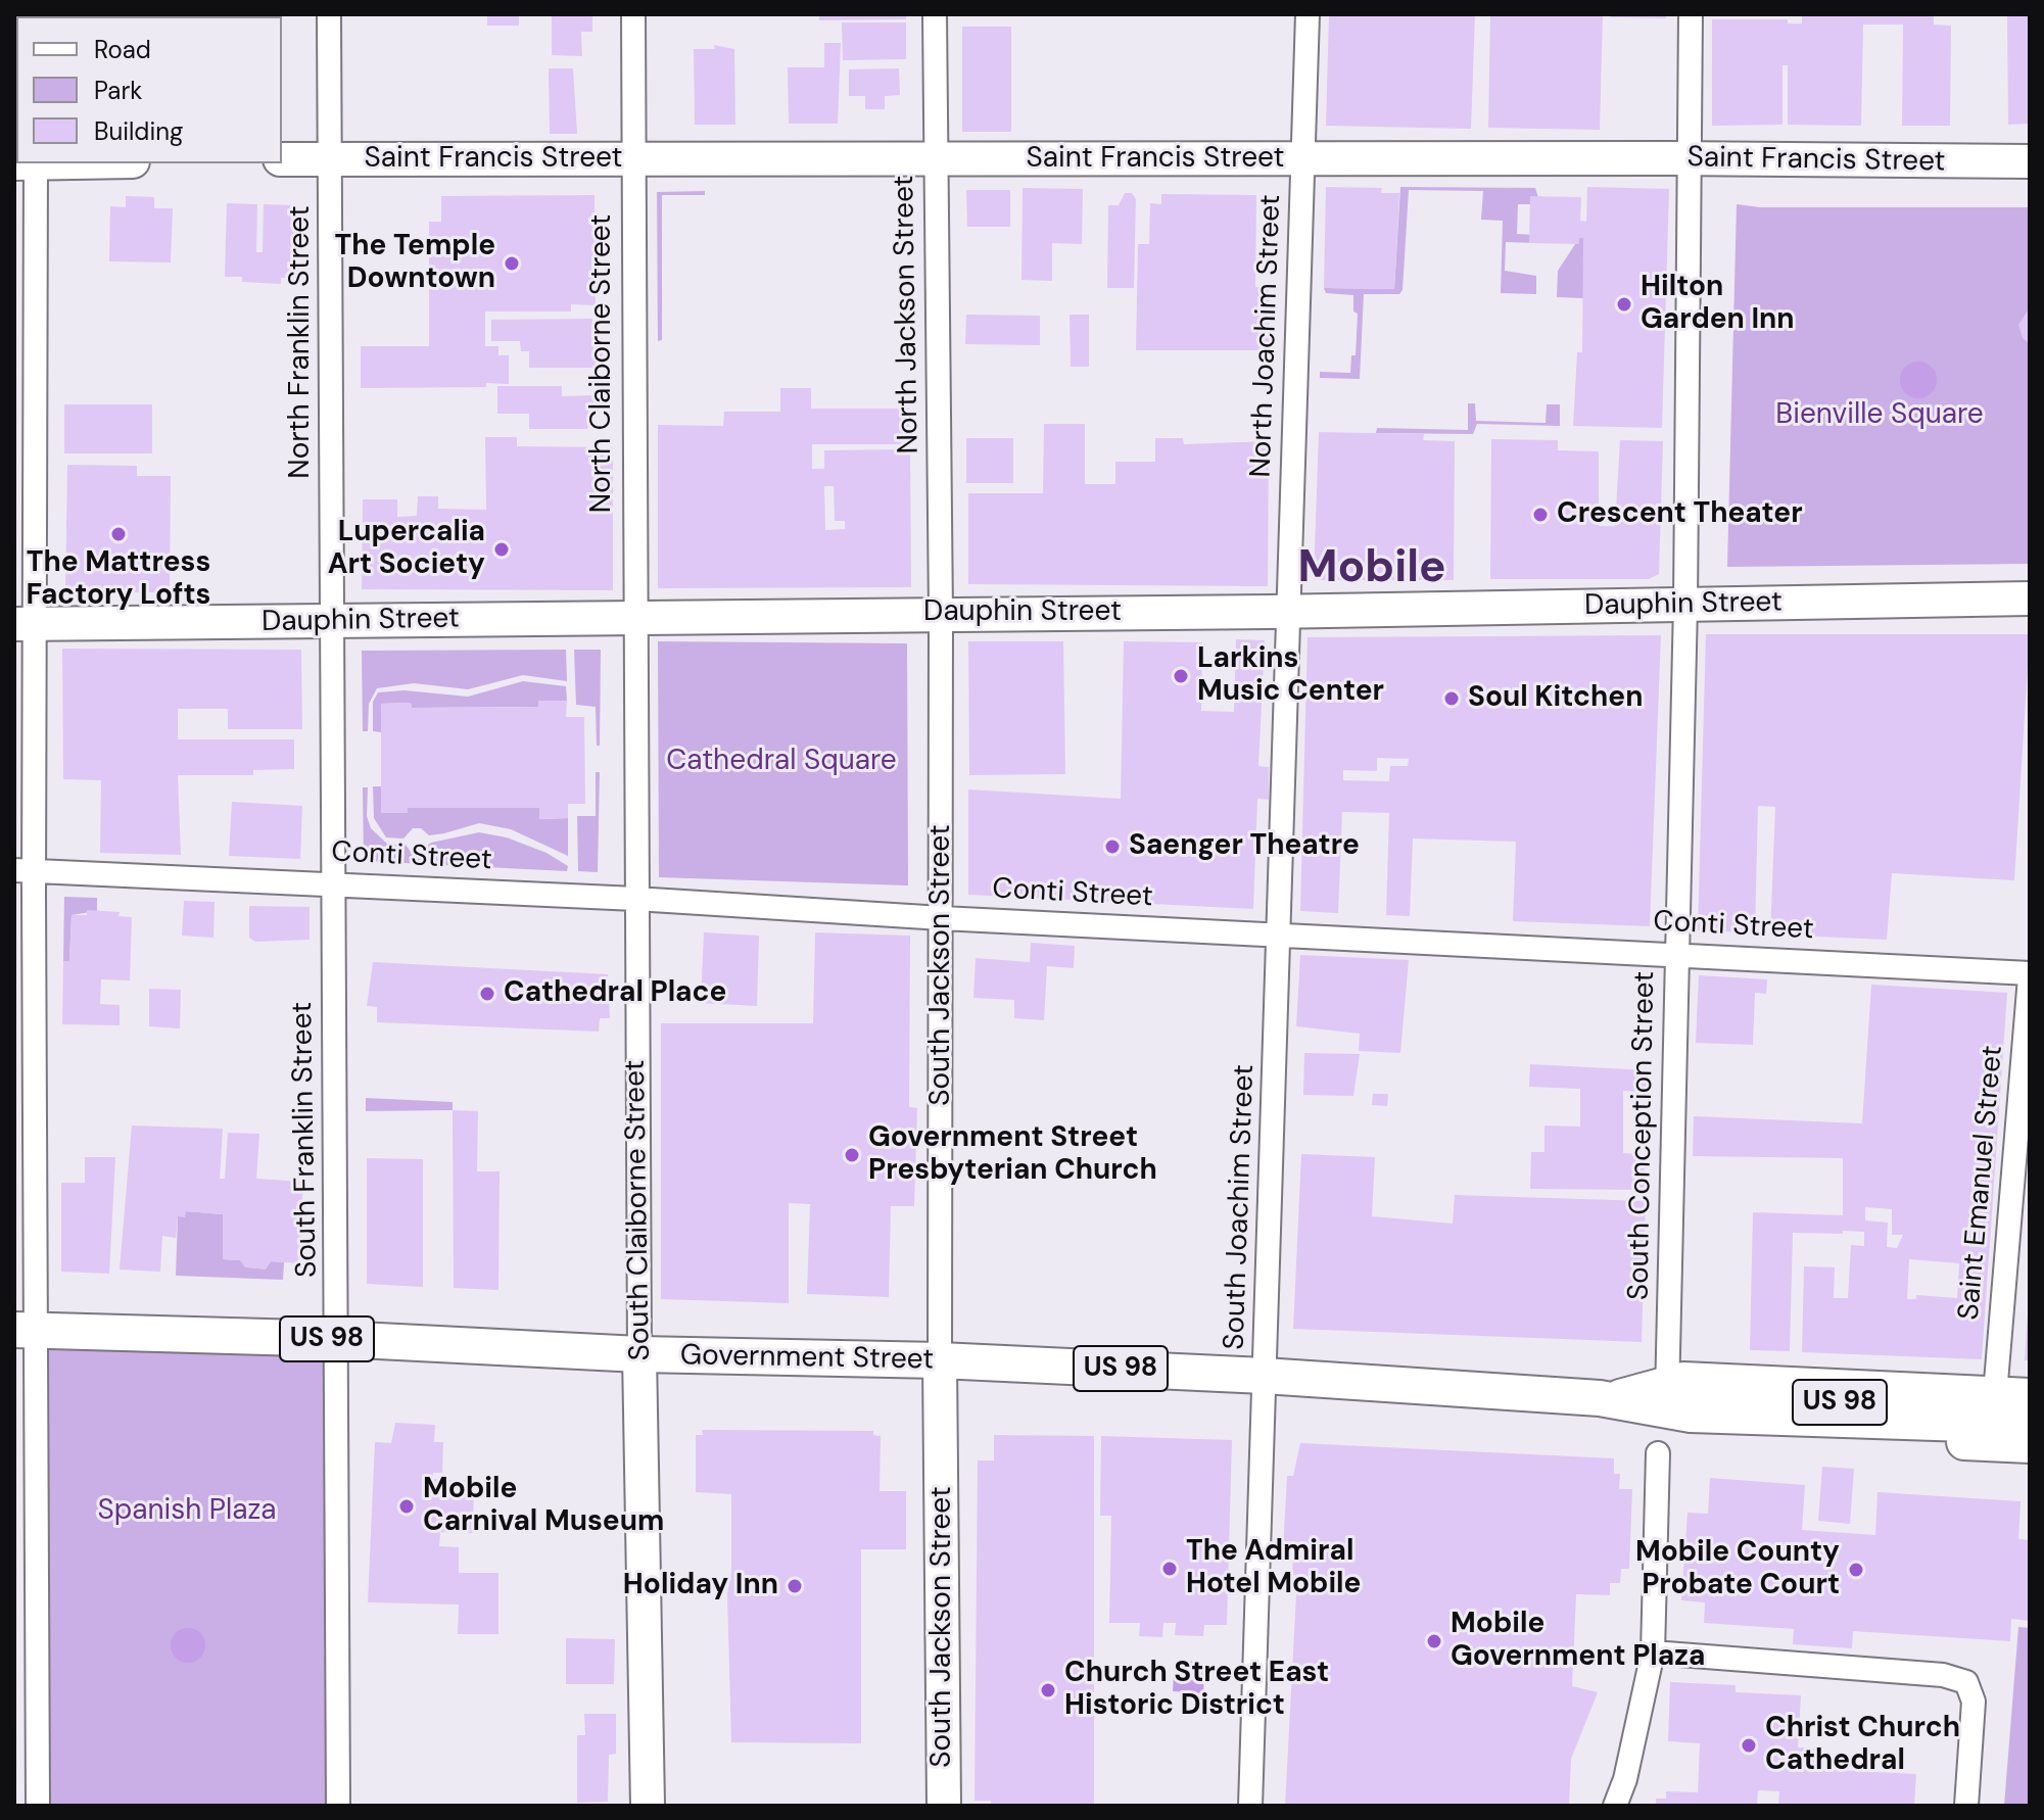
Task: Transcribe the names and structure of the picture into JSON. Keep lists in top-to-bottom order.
{
  "streets": {
    "main road": ["US 98", "Government Street"],
    "street": [
      "Saint Francis Street",
      "North Jackson Street",
      "North Joachim Street",
      "North Franklin Street",
      "North Claiborne Street",
      "Dauphin Street",
      "Conti Street",
      "South Jackson Street",
      "South Conception Street",
      "South Franklin Street",
      "Saint Emanuel Street",
      "South Joachim Street",
      "South Claiborne Street"
    ]
  },
  "crossings": [
    ["Saint Francis Street", "North Jackson Street"],
    ["Saint Francis Street", "North Joachim Street"],
    ["Saint Francis Street", "North Franklin Street"],
    ["Saint Francis Street", "North Claiborne Street"],
    ["Saint Francis Street", "South Conception Street"],
    ["North Jackson Street", "Dauphin Street"],
    ["North Jackson Street", "South Jackson Street"],
    ["North Joachim Street", "Dauphin Street"],
    ["North Joachim Street", "South Joachim Street"],
    ["North Franklin Street", "Dauphin Street"],
    ["North Franklin Street", "South Franklin Street"],
    ["North Claiborne Street", "Dauphin Street"],
    ["North Claiborne Street", "South Claiborne Street"],
    ["Dauphin Street", "South Jackson Street"],
    ["Dauphin Street", "South Conception Street"],
    ["Dauphin Street", "South Franklin Street"],
    ["Dauphin Street", "South Joachim Street"],
    ["Dauphin Street", "South Claiborne Street"],
    ["Conti Street", "South Jackson Street"],
    ["Conti Street", "South Conception Street"],
    ["Conti Street", "South Franklin Street"],
    ["Conti Street", "Saint Emanuel Street"],
    ["Conti Street", "South Joachim Street"],
    ["Conti Street", "South Claiborne Street"],
    ["South Jackson Street", "Government Street"],
    ["South Conception Street", "Government Street"],
    ["South Franklin Street", "Government Street"],
    ["Saint Emanuel Street", "Government Street"],
    ["South Joachim Street", "Government Street"],
    ["South Claiborne Street", "Government Street"]
  ],
  "districts": ["Mobile"],
  "parks": ["Bienville Square", "Cathedral Square", "Spanish Plaza"],
  "places": [
    "The Temple Downtown",
    "Hilton Garden Inn",
    "Crescent Theater",
    "The Mattress Factory Lofts",
    "Lupercalia Art Society",
    "Larkins Music Center",
    "Soul Kitchen",
    "Saenger Theatre",
    "Cathedral Place",
    "Government Street Presbyterian Church",
    "Mobile Carnival Museum",
    "The Admiral Hotel Mobile",
    "Mobile County Probate Court",
    "Holiday Inn",
    "Mobile Government Plaza",
    "Church Street East Historic District",
    "Christ Church Cathedral"
  ],
  "legend": ["Road", "Park", "Building"]
}
